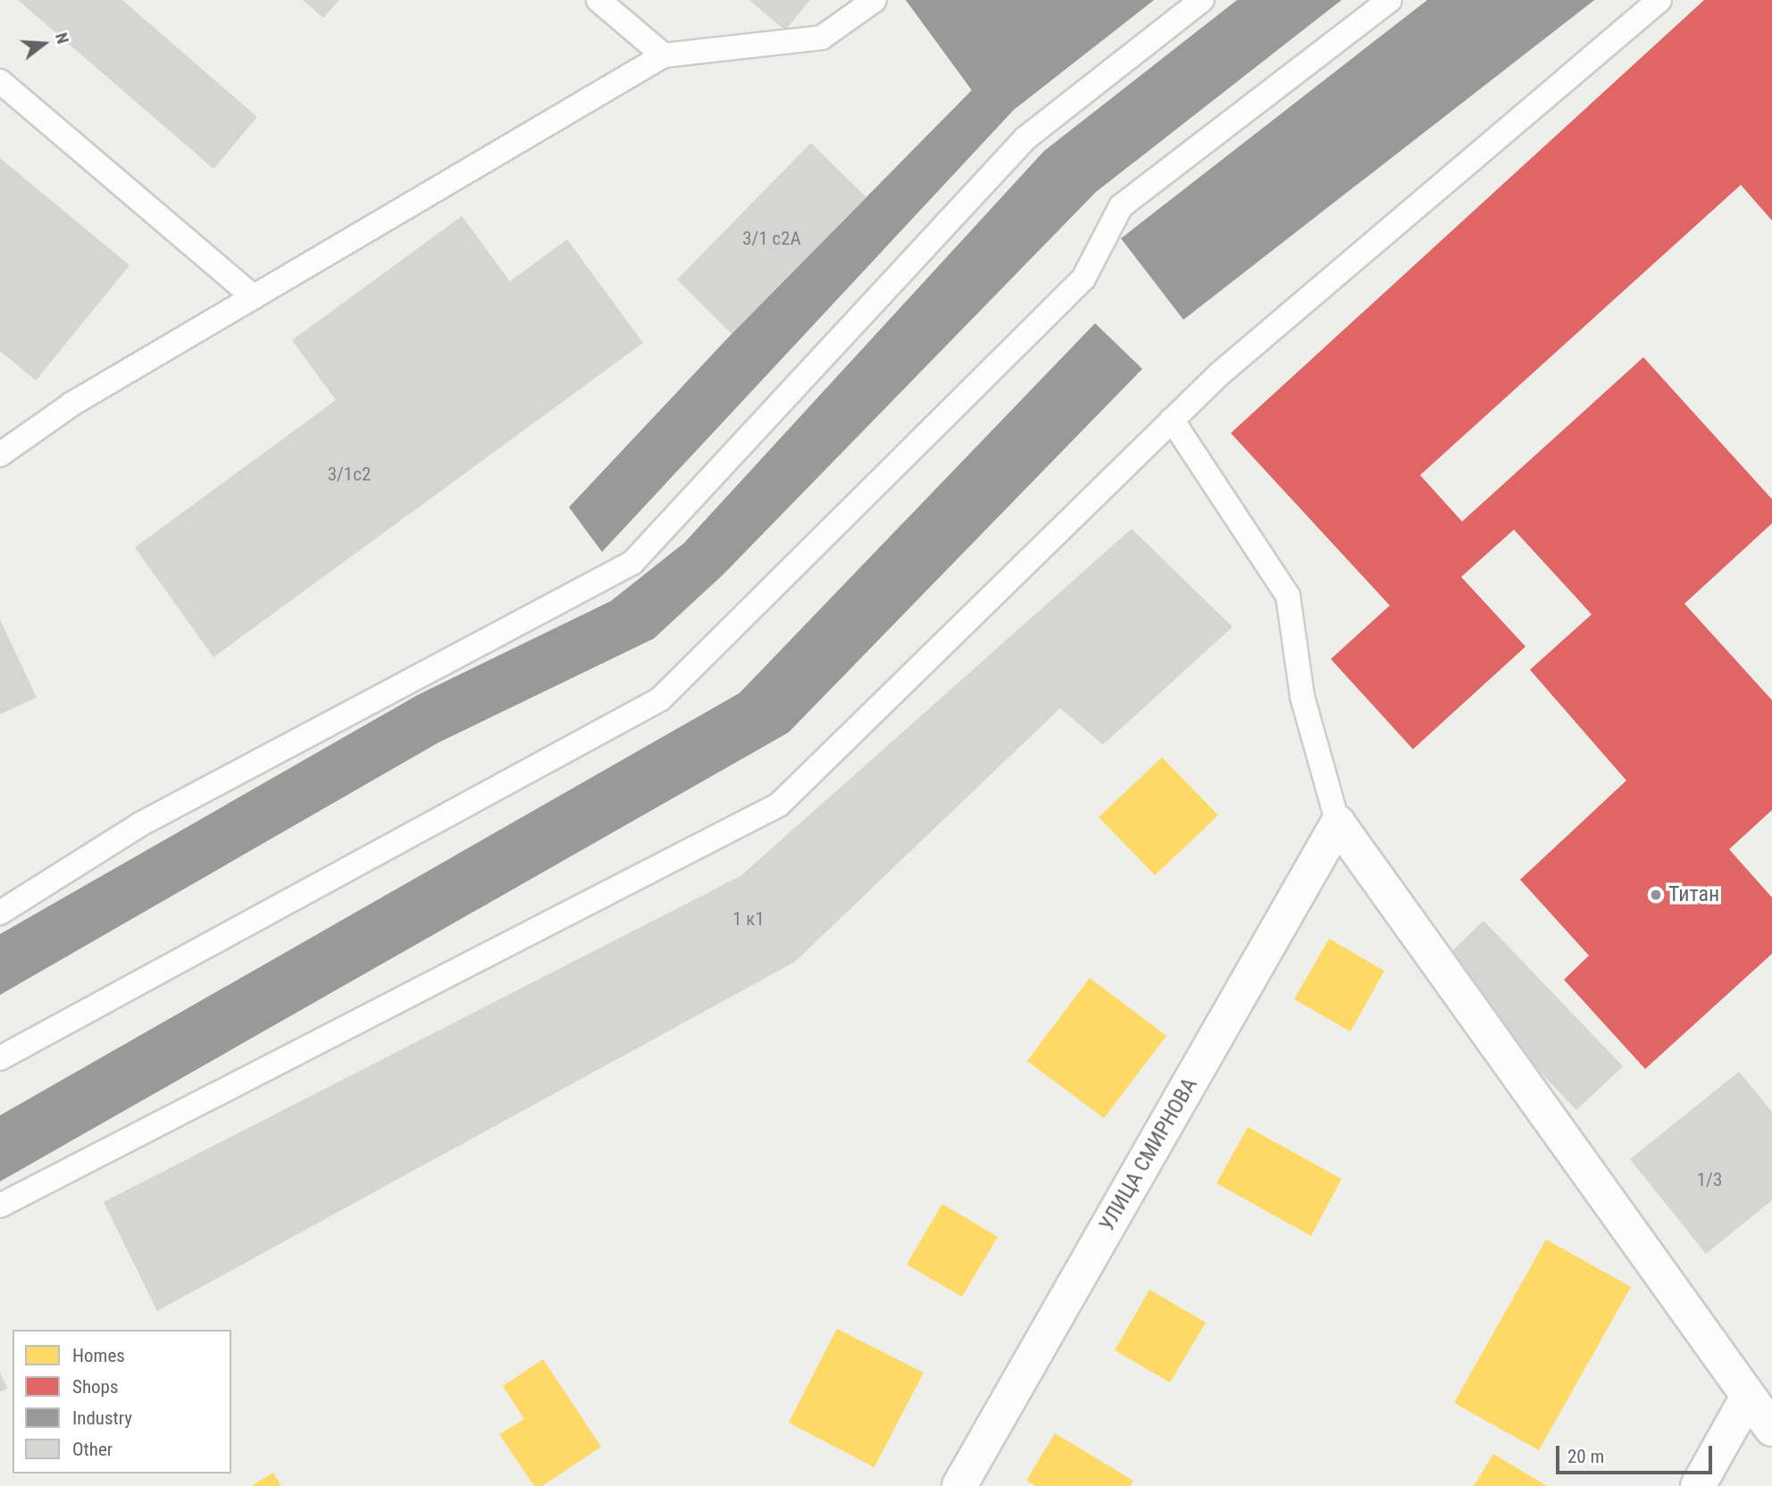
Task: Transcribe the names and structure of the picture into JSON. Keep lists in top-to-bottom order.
{
  "streets": {
    "street": ["УЛИЦА СМИРНОВА"]
  },
  "places": ["Титан"],
  "house_numbers": [
    "3/1 с2А",
    "3/1с2",
    "1 к1",
    "1/3"
  ],
  "legend": [
    "Homes",
    "Shops",
    "Industry",
    "Other"
  ],
  "scale_bar": "20 m",
  "north": "right"
}
